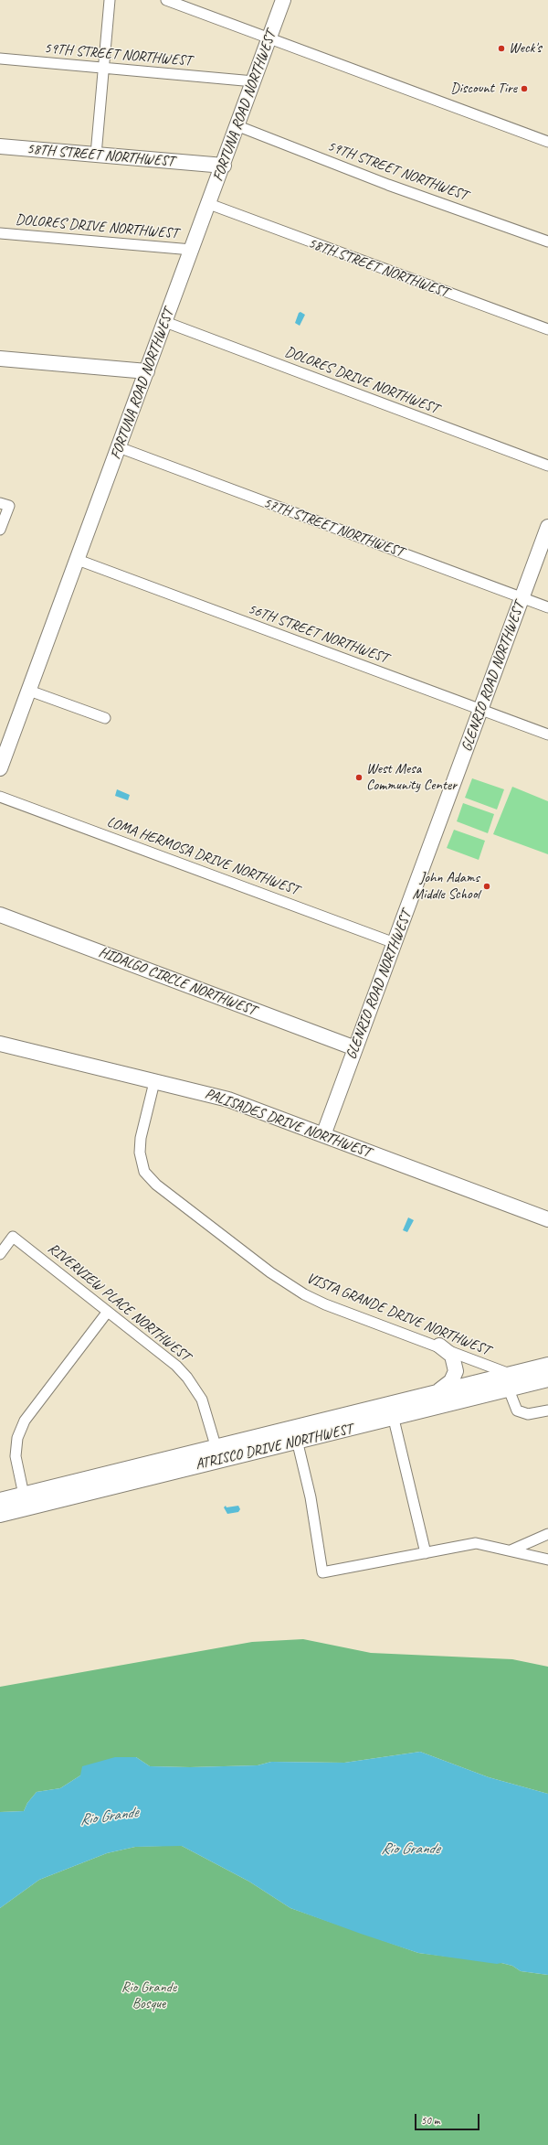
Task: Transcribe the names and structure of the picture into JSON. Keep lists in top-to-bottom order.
{
  "streets": {
    "street": [
      "59TH STREET NORTHWEST",
      "FORTUNA ROAD NORTHWEST",
      "58TH STREET NORTHWEST",
      "DOLORES DRIVE NORTHWEST",
      "57TH STREET NORTHWEST",
      "56TH STREET NORTHWEST",
      "GLENRIO ROAD NORTHWEST",
      "LOMA HERMOSA DRIVE NORTHWEST",
      "HIDALGO CIRCLE NORTHWEST",
      "PALISADES DRIVE NORTHWEST",
      "RIVERVIEW PLACE NORTHWEST",
      "VISTA GRANDE DRIVE NORTHWEST",
      "ATRISCO DRIVE NORTHWEST"
    ]
  },
  "crossings": [
    ["59TH STREET NORTHWEST", "FORTUNA ROAD NORTHWEST"],
    ["FORTUNA ROAD NORTHWEST", "58TH STREET NORTHWEST"],
    ["FORTUNA ROAD NORTHWEST", "DOLORES DRIVE NORTHWEST"],
    ["FORTUNA ROAD NORTHWEST", "57TH STREET NORTHWEST"],
    ["FORTUNA ROAD NORTHWEST", "56TH STREET NORTHWEST"],
    ["57TH STREET NORTHWEST", "GLENRIO ROAD NORTHWEST"],
    ["56TH STREET NORTHWEST", "GLENRIO ROAD NORTHWEST"],
    ["GLENRIO ROAD NORTHWEST", "LOMA HERMOSA DRIVE NORTHWEST"],
    ["GLENRIO ROAD NORTHWEST", "HIDALGO CIRCLE NORTHWEST"],
    ["GLENRIO ROAD NORTHWEST", "PALISADES DRIVE NORTHWEST"],
    ["PALISADES DRIVE NORTHWEST", "VISTA GRANDE DRIVE NORTHWEST"],
    ["RIVERVIEW PLACE NORTHWEST", "ATRISCO DRIVE NORTHWEST"],
    ["VISTA GRANDE DRIVE NORTHWEST", "ATRISCO DRIVE NORTHWEST"]
  ],
  "water": ["Rio Grande"],
  "parks": ["Rio Grande Bosque"],
  "places": [
    "Weck's",
    "Discount Tire",
    "West Mesa Community Center",
    "John Adams Middle School"
  ],
  "scale_bar": "50 m"
}
